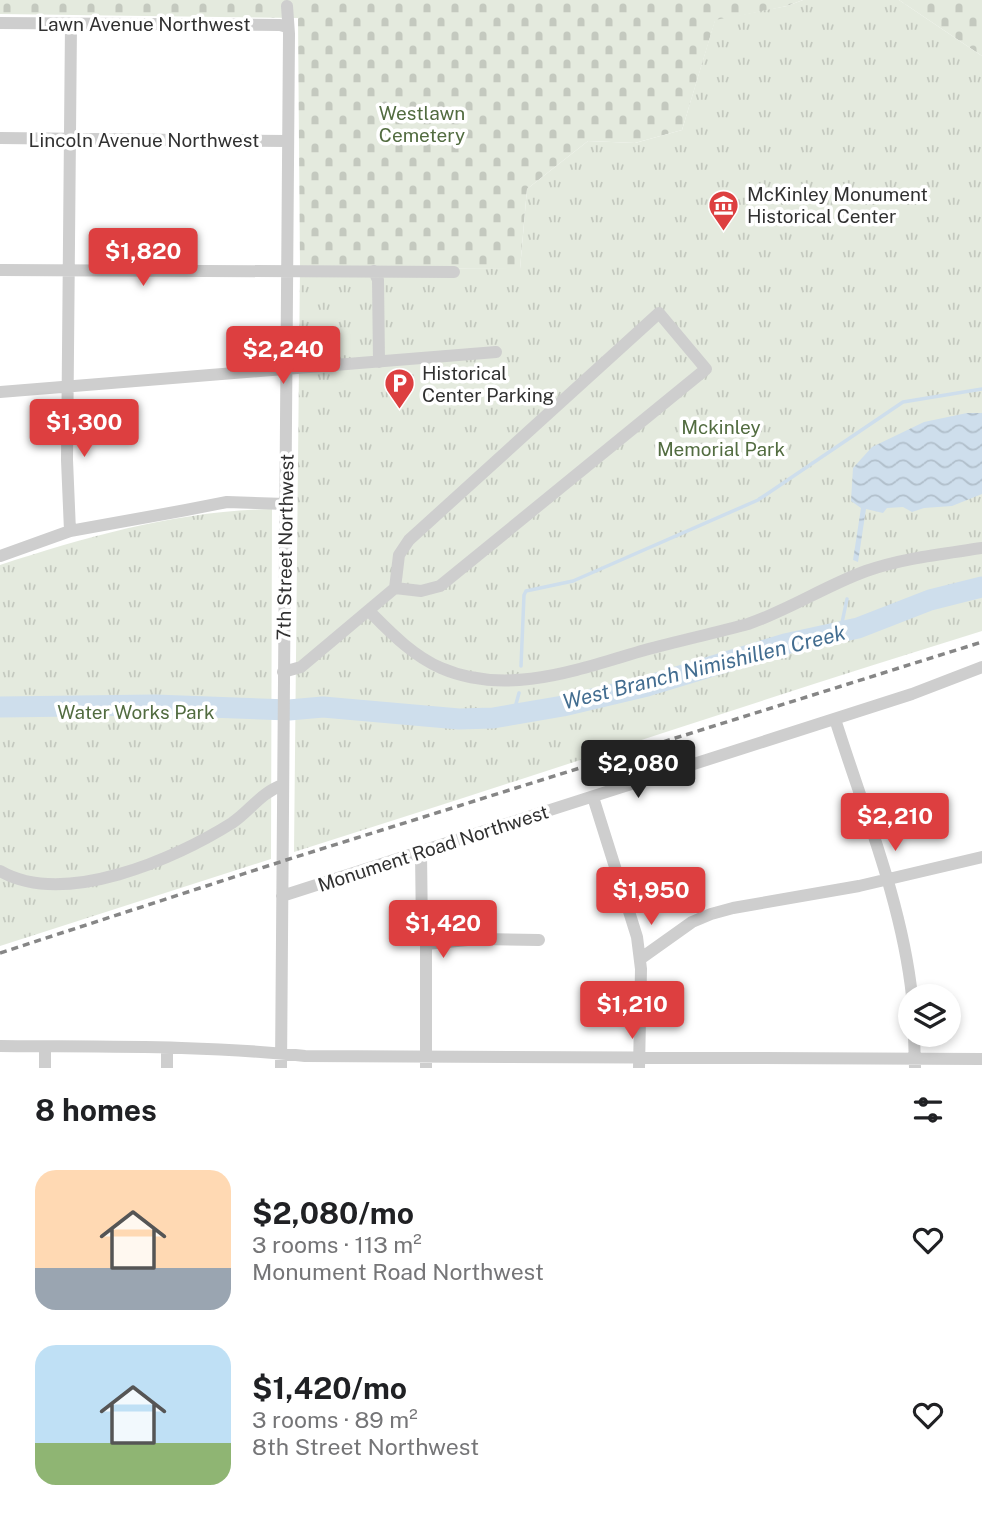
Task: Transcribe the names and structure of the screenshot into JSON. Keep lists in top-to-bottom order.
{
  "streets": {
    "street": [
      "Lawn Avenue Northwest",
      "Lincoln Avenue Northwest",
      "7th Street Northwest",
      "Monument Road Northwest"
    ]
  },
  "crossings": [
    ["Lawn Avenue Northwest", "7th Street Northwest"],
    ["Lincoln Avenue Northwest", "7th Street Northwest"],
    ["7th Street Northwest", "Monument Road Northwest"]
  ],
  "water": ["West Branch Nimishillen Creek"],
  "parks": ["Westlawn Cemetery", "Mckinley Memorial Park", "Water Works Park"],
  "places": {
    "museum": ["McKinley Monument Historical Center"],
    "parking": ["Historical Center Parking"]
  },
  "page": {
    "price": [
      "$1,820",
      "$2,240",
      "$1,300",
      "$2,080",
      "$2,210",
      "$1,950",
      "$1,420",
      "$1,210"
    ],
    "heading": "8 homes",
    "list": [
      {
        "name": "$2,080/mo",
        "note": "3 rooms · 113 m² · Monument Road Northwest"
      },
      {
        "name": "$1,420/mo",
        "note": "3 rooms · 89 m² · 8th Street Northwest"
      }
    ]
  }
}
